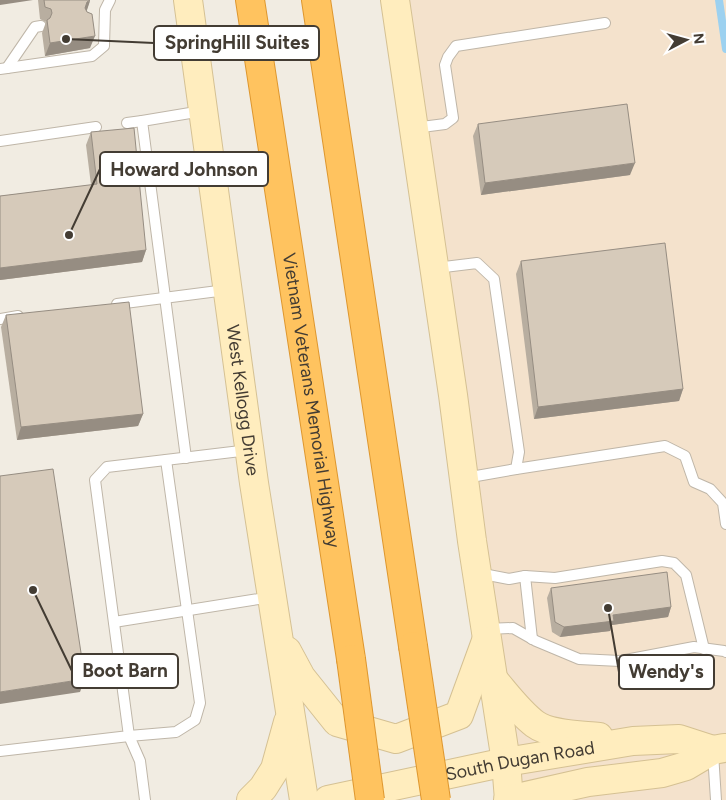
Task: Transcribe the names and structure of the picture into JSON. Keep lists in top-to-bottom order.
{
  "streets": {
    "highway": ["Vietnam Veterans Memorial Highway"],
    "main road": ["West Kellogg Drive", "South Dugan Road"]
  },
  "places": [
    "SpringHill Suites",
    "Howard Johnson",
    "Boot Barn",
    "Wendy's"
  ],
  "north": "right"
}
